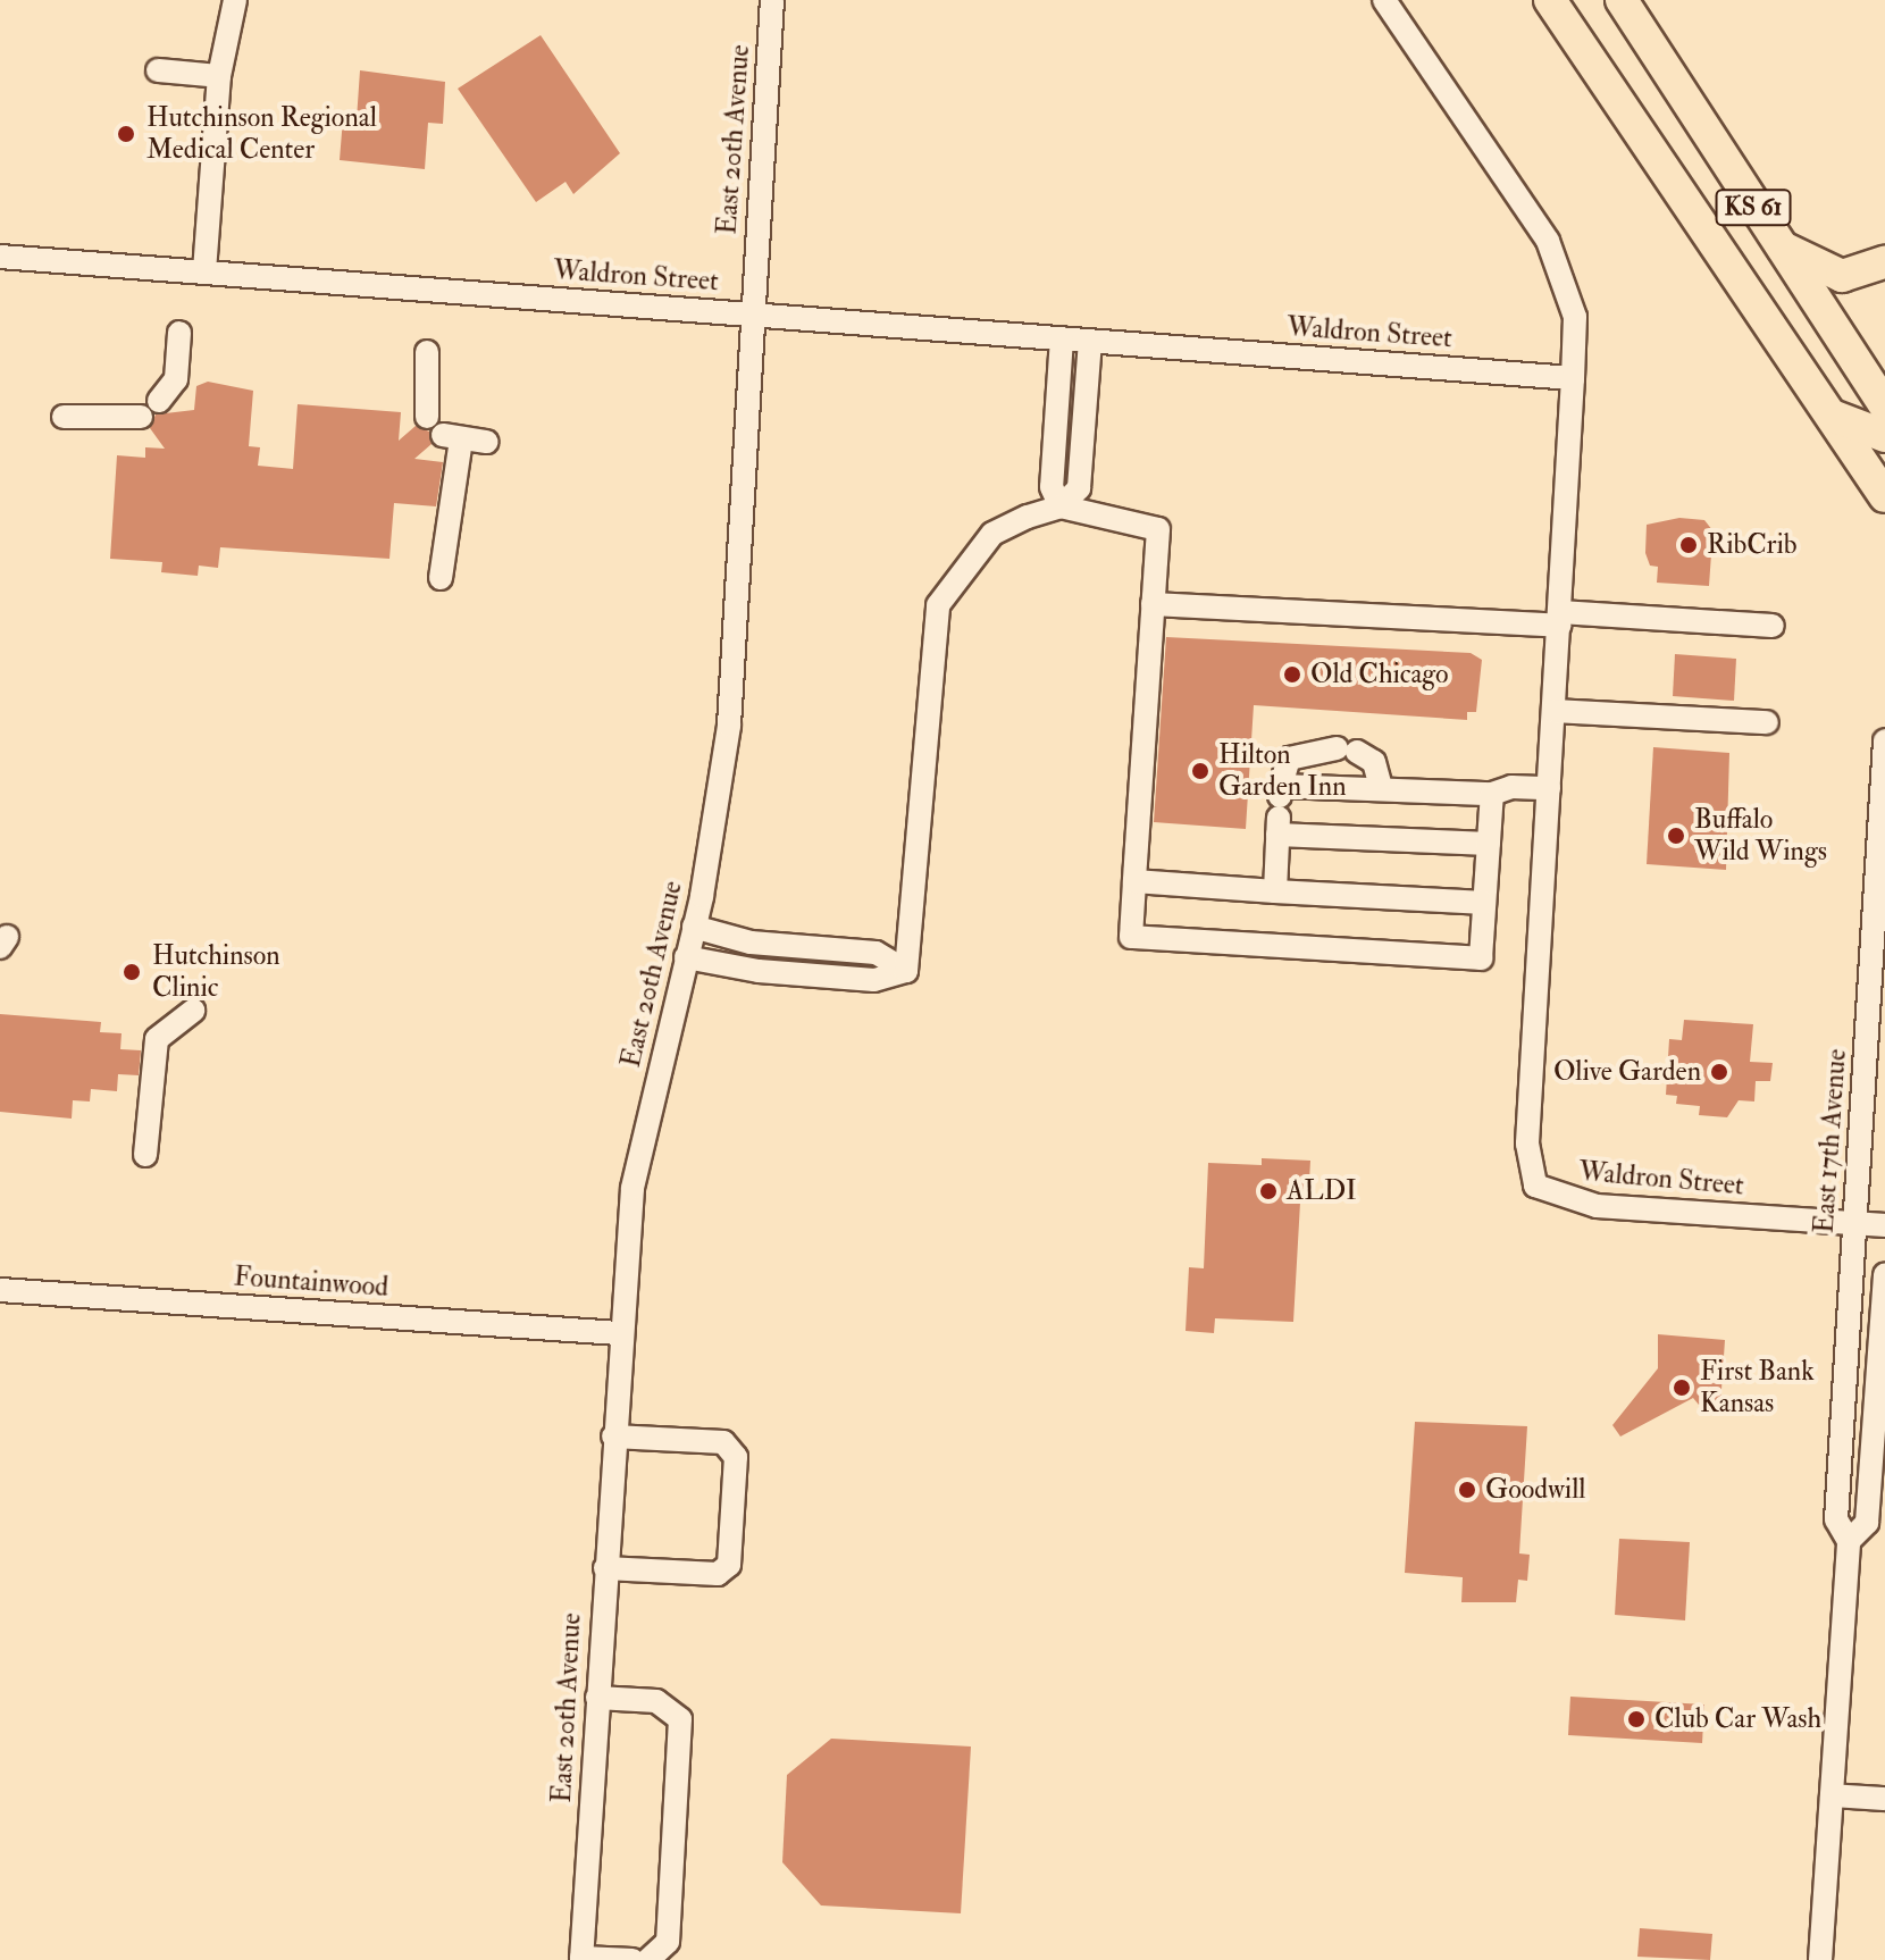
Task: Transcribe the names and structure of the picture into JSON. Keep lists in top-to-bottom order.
{
  "streets": {
    "highway": ["KS 61"],
    "street": [
      "East 20th Avenue",
      "Waldron Street",
      "East 17th Avenue",
      "Fountainwood"
    ]
  },
  "crossings": [
    ["East 20th Avenue", "Waldron Street"],
    ["East 20th Avenue", "Fountainwood"],
    ["Waldron Street", "East 17th Avenue"]
  ],
  "places": [
    "Hutchinson Regional Medical Center",
    "RibCrib",
    "Old Chicago",
    "Hilton Garden Inn",
    "Buffalo Wild Wings",
    "Hutchinson Clinic",
    "Olive Garden",
    "ALDI",
    "First Bank Kansas",
    "Goodwill",
    "Club Car Wash"
  ]
}
